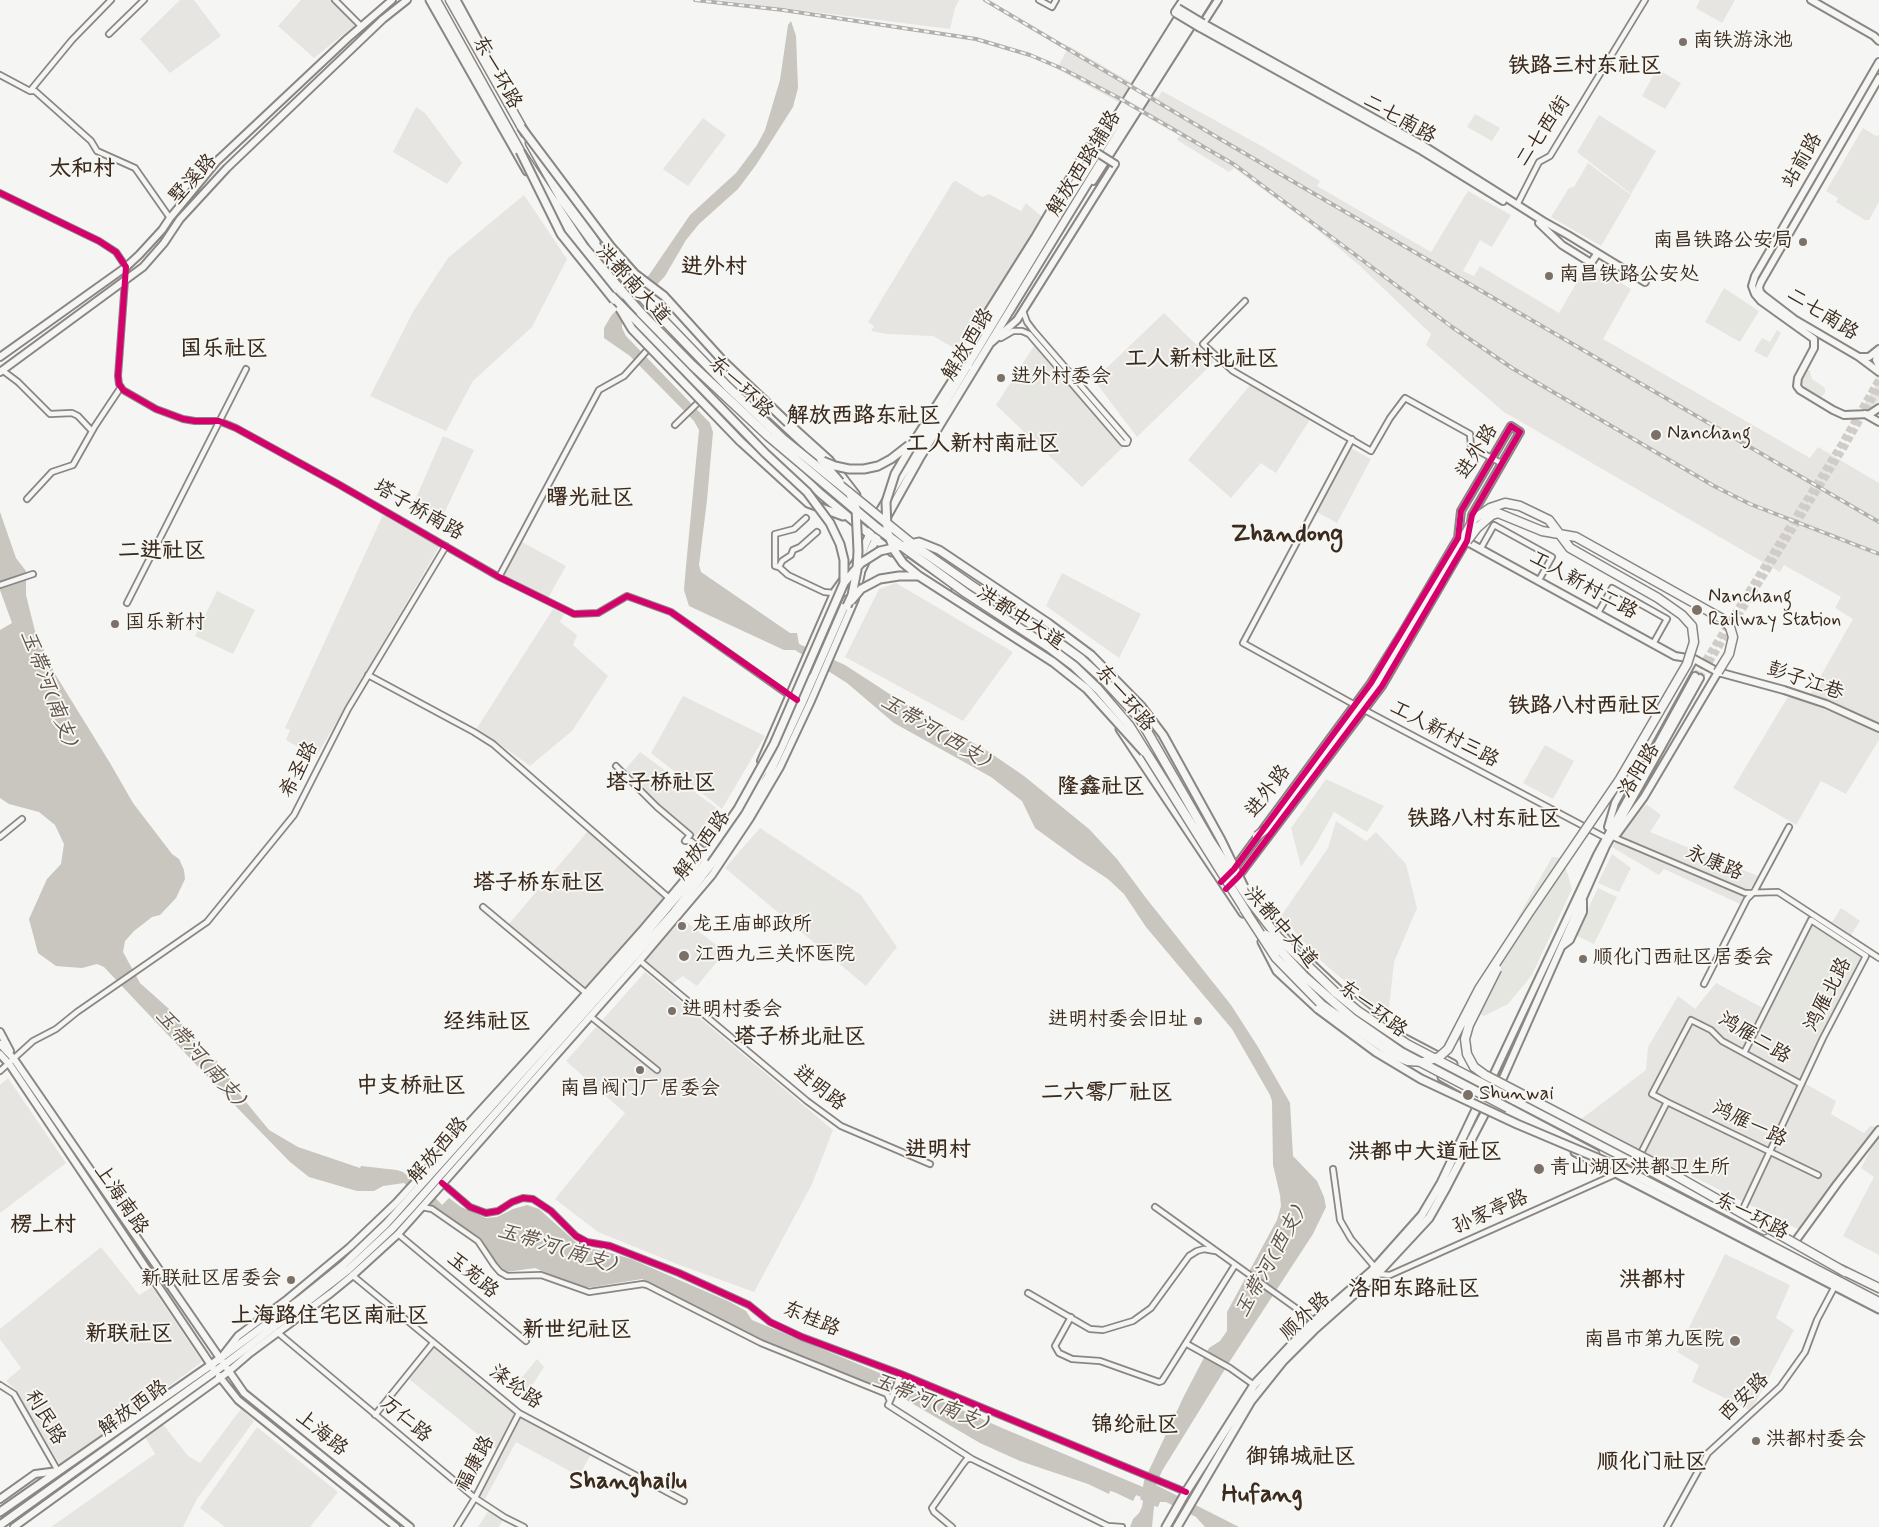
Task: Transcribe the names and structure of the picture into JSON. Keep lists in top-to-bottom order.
{
  "streets": {
    "highway": ["东一环路"],
    "main road": [
      "二七南路",
      "站前路",
      "解放西路辅路",
      "墅溪路",
      "洪都南大道",
      "解放西路",
      "进外路",
      "工人新村二路",
      "洪都中大道",
      "彭子江巷",
      "洛阳路",
      "上海南路",
      "顺外路",
      "上海路"
    ],
    "street": [
      "二七西街",
      "塔子桥南路",
      "工人新村三路",
      "希圣路",
      "永康路",
      "鸿雁北路",
      "鸿雁二路",
      "进明路",
      "鸿雁一路",
      "孙家亭路",
      "玉苑路",
      "东桂路",
      "涤纶路",
      "西安路",
      "利民路",
      "万仁路",
      "福康路"
    ]
  },
  "crossings": [
    ["东一环路", "洪都中大道"],
    ["东一环路", "孙家亭路"],
    ["二七南路", "二七西街"],
    ["二七南路", "站前路"],
    ["解放西路辅路", "解放西路"],
    ["洪都南大道", "解放西路"],
    ["洪都南大道", "洪都中大道"],
    ["解放西路", "塔子桥南路"],
    ["解放西路", "洪都中大道"],
    ["解放西路", "进明路"],
    ["解放西路", "上海南路"],
    ["解放西路", "东桂路"],
    ["解放西路", "涤纶路"],
    ["解放西路", "利民路"],
    ["解放西路", "万仁路"],
    ["解放西路", "上海路"],
    ["进外路", "工人新村二路"],
    ["进外路", "洪都中大道"],
    ["进外路", "工人新村三路"],
    ["塔子桥南路", "希圣路"],
    ["工人新村二路", "洛阳路"],
    ["洪都中大道", "洛阳路"],
    ["洪都中大道", "鸿雁北路"],
    ["洪都中大道", "孙家亭路"],
    ["洪都中大道", "顺外路"],
    ["洪都中大道", "西安路"],
    ["彭子江巷", "洛阳路"],
    ["工人新村三路", "洛阳路"],
    ["希圣路", "上海南路"],
    ["洛阳路", "永康路"],
    ["洛阳路", "顺外路"],
    ["鸿雁北路", "鸿雁二路"],
    ["鸿雁北路", "鸿雁一路"],
    ["鸿雁二路", "鸿雁一路"],
    ["上海南路", "上海路"],
    ["孙家亭路", "顺外路"],
    ["顺外路", "东桂路"],
    ["涤纶路", "福康路"],
    ["万仁路", "福康路"]
  ],
  "districts": [
    "铁路三村东社区",
    "太和村",
    "进外村",
    "国乐社区",
    "工人新村北社区",
    "解放西路东社区",
    "工人新村南社区",
    "曙光社区",
    "Zhandong",
    "二进社区",
    "铁路八村西社区",
    "塔子桥社区",
    "隆鑫社区",
    "铁路八村东社区",
    "塔子桥东社区",
    "经纬社区",
    "塔子桥北社区",
    "中支桥社区",
    "二六零厂社区",
    "进明村",
    "洪都中大道社区",
    "楞上村",
    "洪都村",
    "洛阳东路社区",
    "上海路住宅区南社区",
    "新世纪社区",
    "新联社区",
    "锦纶社区",
    "御锦城社区",
    "顺化门社区",
    "Shanghailu",
    "Hufang"
  ],
  "water": ["玉带河(南支)", "玉带河(西支)"],
  "places": [
    "南铁游泳池",
    "南昌铁路公安局",
    "南昌铁路公安处",
    "进外村委会",
    "Nanchang",
    "Nanchang Railway Station",
    "国乐新村",
    "龙王庙邮政所",
    "江西九三关怀医院",
    "顺化门西社区居委会",
    "进明村委会",
    "进明村委会旧址",
    "南昌阀门厂居委会",
    "Shunwai",
    "青山湖区洪都卫生所",
    "新联社区居委会",
    "南昌市第九医院",
    "洪都村委会"
  ]
}
